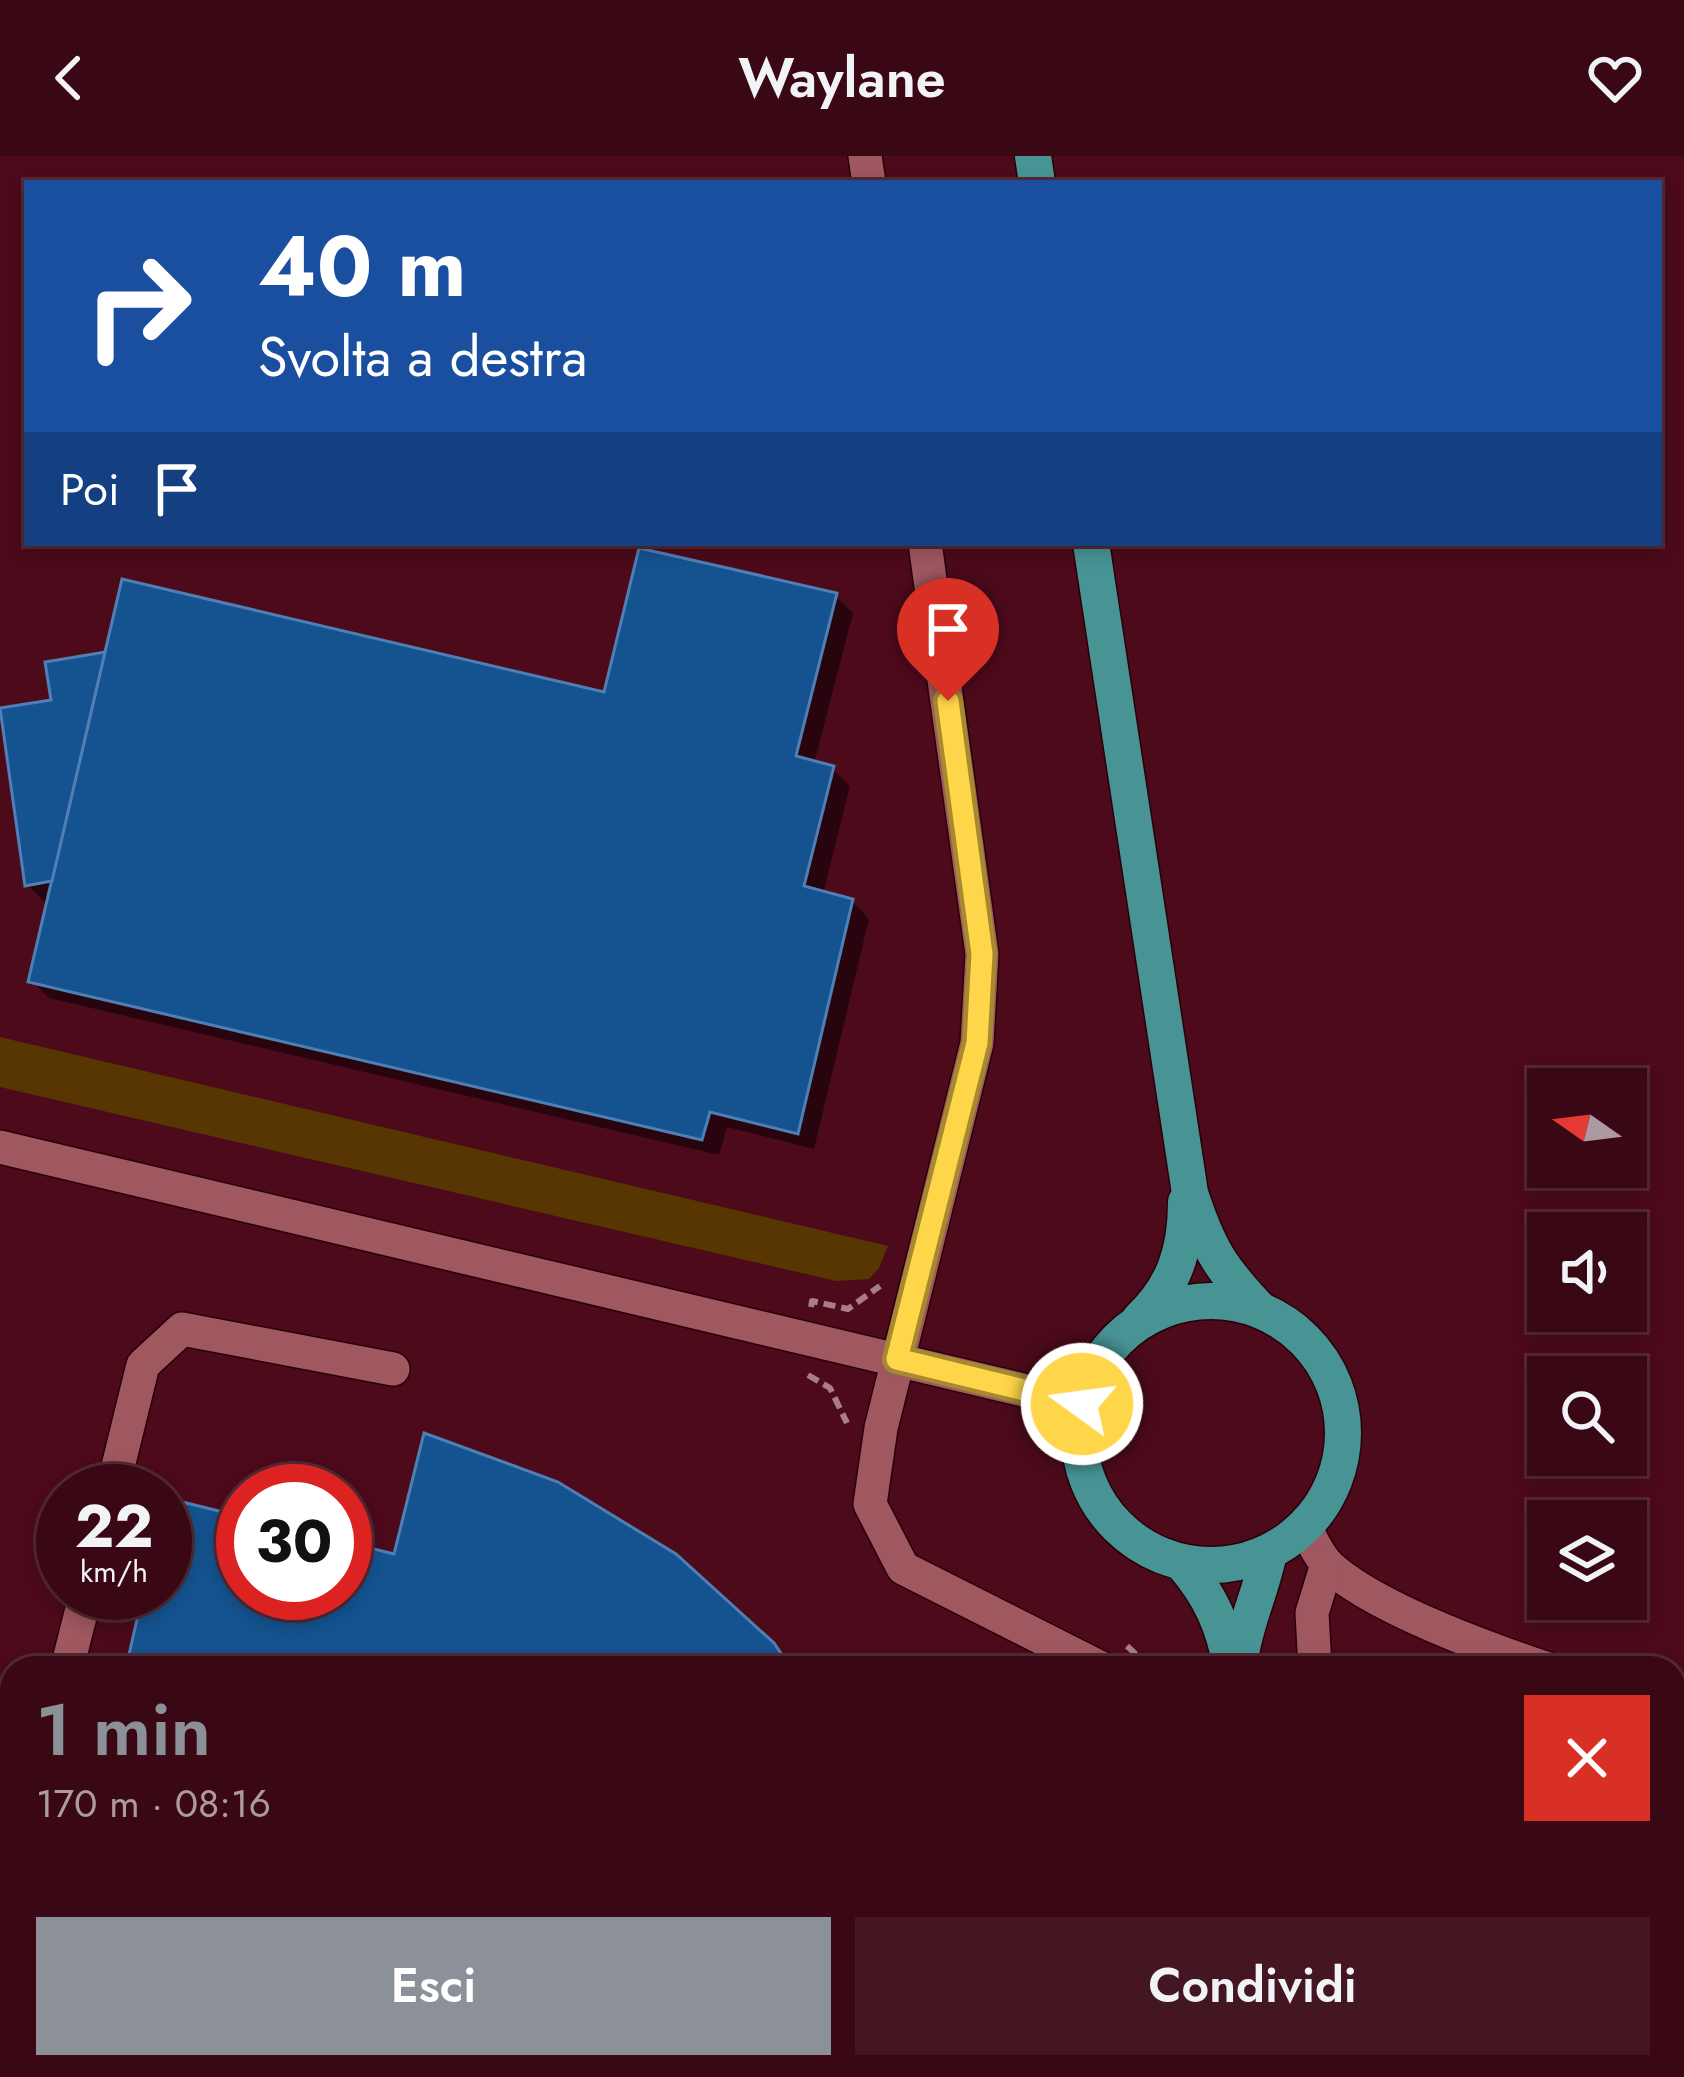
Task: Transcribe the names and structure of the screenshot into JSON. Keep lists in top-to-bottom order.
{
  "north": "left",
  "page": {
    "header": "Waylane",
    "turn": ["40 m", "Svolta a destra"],
    "then": "Poi",
    "speed": "22 km/h",
    "limit": "30",
    "heading": ["1 min", "170 m · 08:16"],
    "buttons": ["Esci", "Condividi"]
  }
}
